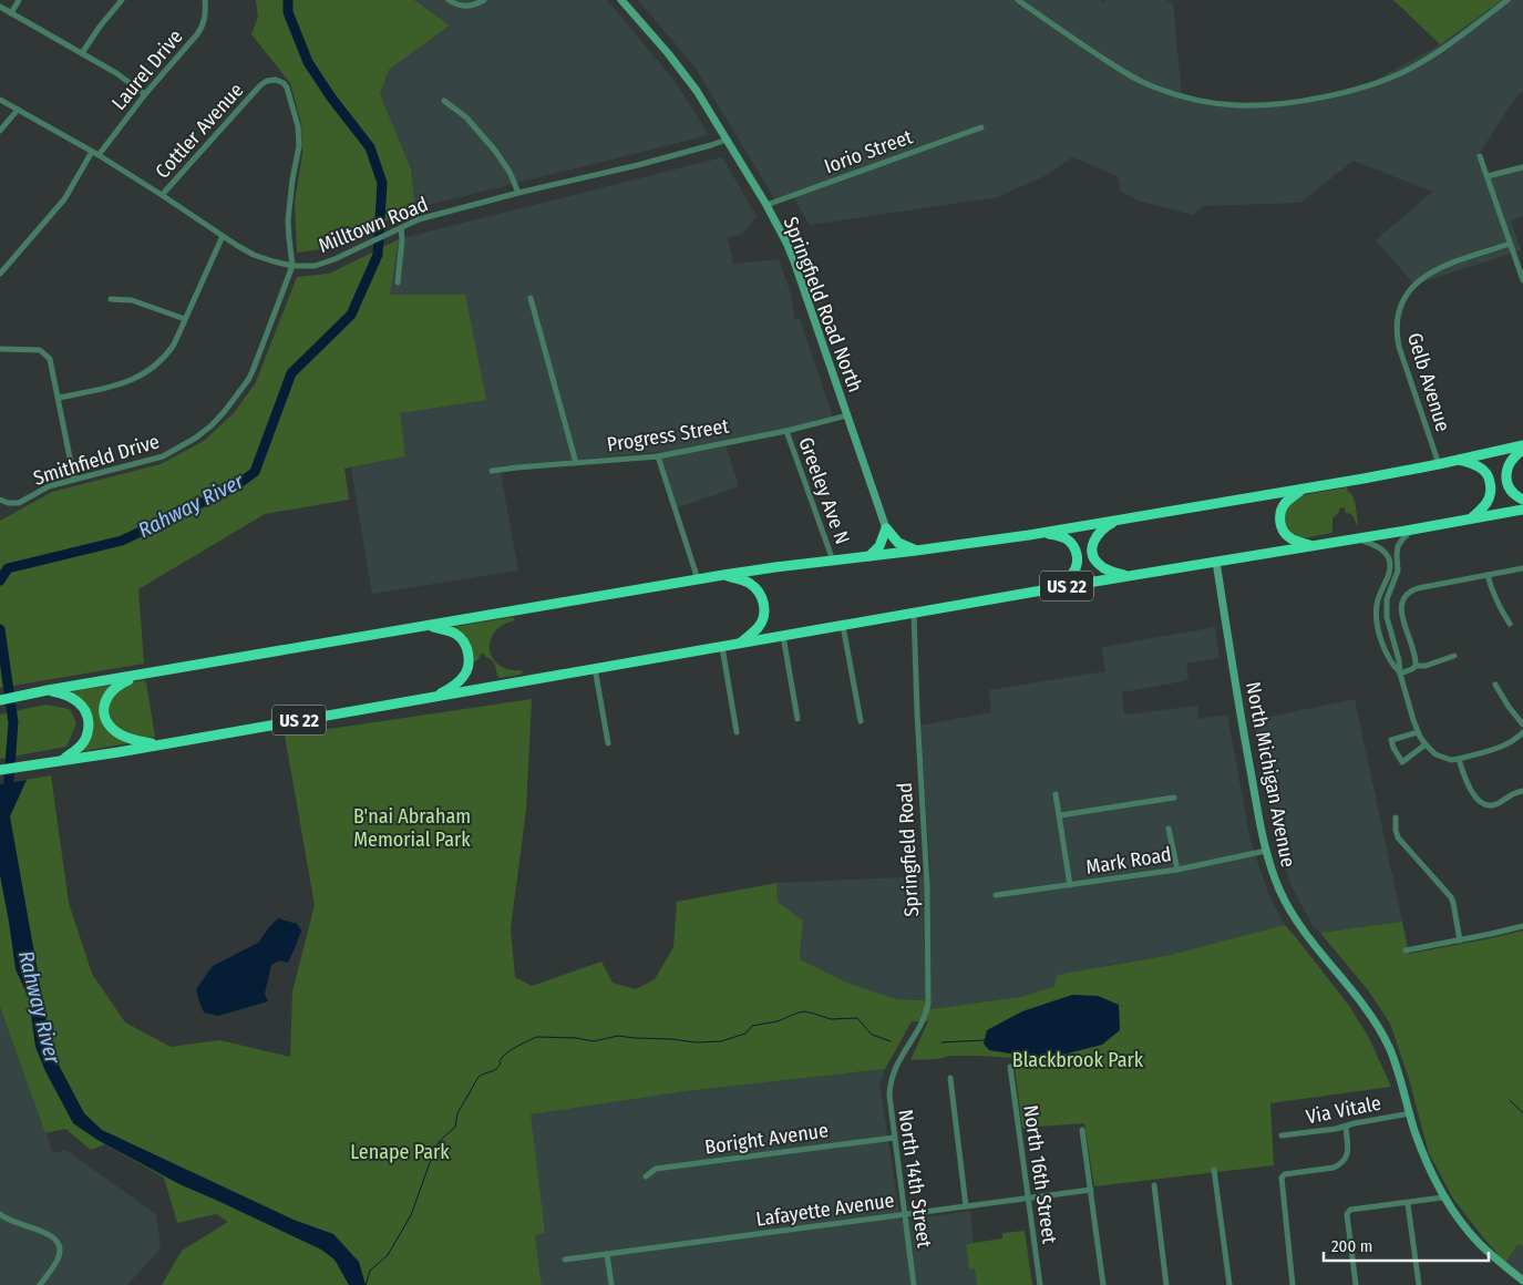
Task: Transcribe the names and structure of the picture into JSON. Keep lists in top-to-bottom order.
{
  "streets": {
    "highway": ["US 22"],
    "street": [
      "Laurel Drive",
      "Cottler Avenue",
      "Iorio Street",
      "Milltown Road",
      "Springfield Road North",
      "Gelb Avenue",
      "Progress Street",
      "Smithfield Drive",
      "Greeley Ave N",
      "North Michigan Avenue",
      "Springfield Road",
      "Mark Road",
      "Via Vitale",
      "Boright Avenue",
      "North 16th Street",
      "North 14th Street",
      "Lafayette Avenue"
    ]
  },
  "crossings": [
    ["Laurel Drive", "Milltown Road"],
    ["Cottler Avenue", "Milltown Road"],
    ["Cottler Avenue", "Smithfield Drive"],
    ["Iorio Street", "Springfield Road North"],
    ["Milltown Road", "Springfield Road North"],
    ["Milltown Road", "Smithfield Drive"],
    ["Springfield Road North", "Progress Street"],
    ["Progress Street", "Greeley Ave N"],
    ["US 22", "North Michigan Avenue"],
    ["US 22", "Springfield Road"],
    ["North Michigan Avenue", "Mark Road"],
    ["North Michigan Avenue", "Via Vitale"],
    ["Springfield Road", "North 14th Street"],
    ["Boright Avenue", "North 14th Street"],
    ["North 16th Street", "Lafayette Avenue"],
    ["North 14th Street", "Lafayette Avenue"]
  ],
  "water": ["Rahway River"],
  "parks": ["B'nai Abraham Memorial Park", "Blackbrook Park", "Lenape Park"],
  "scale_bar": "200 m"
}
